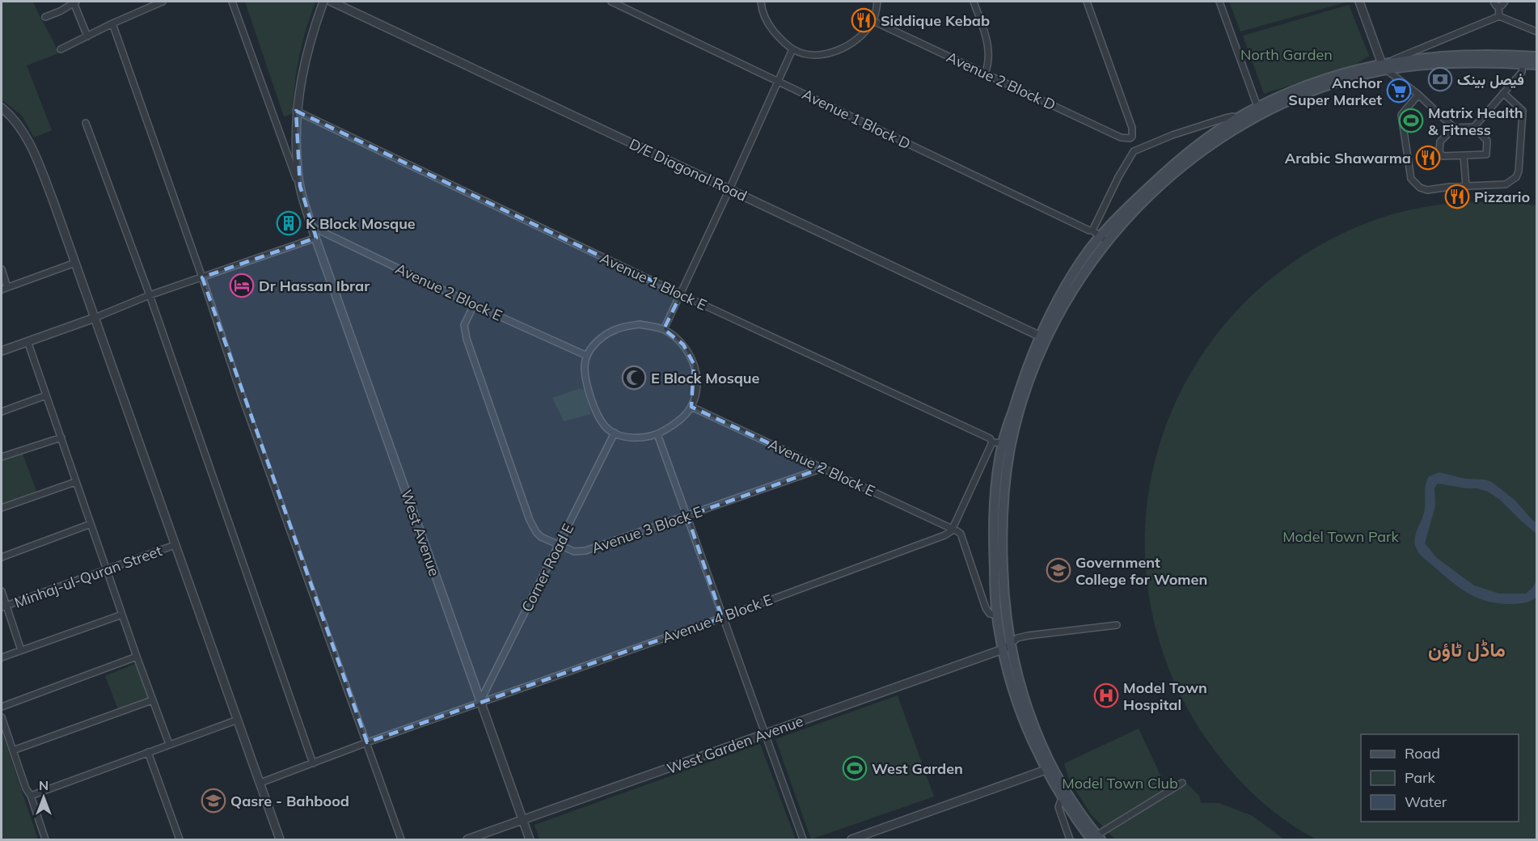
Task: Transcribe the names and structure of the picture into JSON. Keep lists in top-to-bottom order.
{
  "streets": {
    "street": [
      "Avenue 2 Block D",
      "Avenue 1 Block D",
      "D/E Diagonal Road",
      "Avenue 1 Block E",
      "Avenue 2 Block E",
      "Avenue 3 Block E",
      "West Avenue",
      "Corner Road E",
      "Minhaj-ul-Quran Street",
      "Avenue 4 Block E",
      "West Garden Avenue"
    ]
  },
  "crossings": [
    ["Avenue 1 Block E", "West Avenue"],
    ["Avenue 2 Block E", "Avenue 3 Block E"],
    ["Avenue 2 Block E", "West Avenue"],
    ["Avenue 2 Block E", "Corner Road E"],
    ["Avenue 2 Block E", "Avenue 4 Block E"],
    ["Avenue 3 Block E", "Corner Road E"],
    ["West Avenue", "Corner Road E"],
    ["West Avenue", "Avenue 4 Block E"],
    ["West Avenue", "West Garden Avenue"],
    ["Corner Road E", "Avenue 4 Block E"]
  ],
  "districts": ["ماڈل ٹاؤن"],
  "parks": ["North Garden", "Model Town Park", "Model Town Club"],
  "places": {
    "restaurant": ["Siddique Kebab", "Arabic Shawarma", "Pizzario"],
    "bank": ["فیصل بینک"],
    "supermarket": ["Anchor Super Market"],
    "sports": ["Matrix Health & Fitness", "West Garden"],
    "building": ["K Block Mosque"],
    "hotel": ["Dr Hassan Ibrar"],
    "mosque": ["E Block Mosque"],
    "school or university": ["Government College for Women", "Qasre - Bahbood"],
    "hospital": ["Model Town Hospital"]
  },
  "legend": ["Road", "Park", "Water"],
  "north": "top"
}
